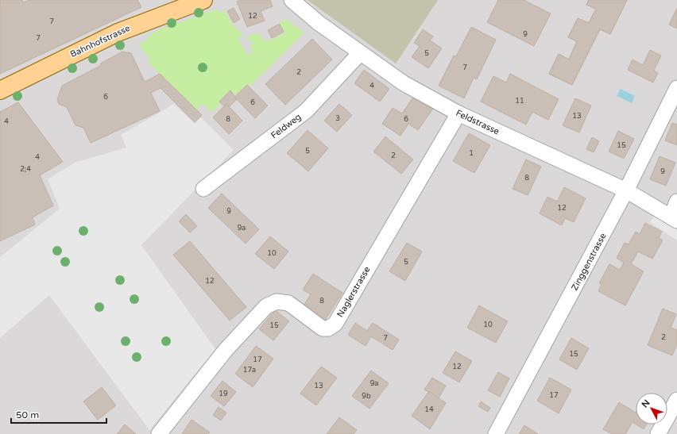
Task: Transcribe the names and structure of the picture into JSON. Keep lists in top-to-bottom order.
{
  "streets": {
    "main road": ["Bahnhofstrasse"],
    "street": [
      "Feldstrasse",
      "Feldweg",
      "Zinggenstrasse",
      "Naglerstrasse"
    ]
  },
  "crossings": [
    ["Feldstrasse", "Feldweg"],
    ["Feldstrasse", "Zinggenstrasse"],
    ["Feldstrasse", "Naglerstrasse"]
  ],
  "house_numbers": [
    "12",
    "7",
    "9",
    "7",
    "5",
    "7",
    "2",
    "4",
    "6",
    "11",
    "6",
    "13",
    "3",
    "8",
    "6",
    "4",
    "15",
    "5",
    "1",
    "2",
    "4",
    "2;4",
    "9",
    "8",
    "12",
    "9",
    "9a",
    "10",
    "5",
    "12",
    "8",
    "10",
    "15",
    "2",
    "7",
    "15",
    "17",
    "12",
    "17a",
    "9a",
    "13",
    "19",
    "17",
    "9b",
    "14"
  ],
  "scale_bar": "50 m",
  "north": "top left"
}
